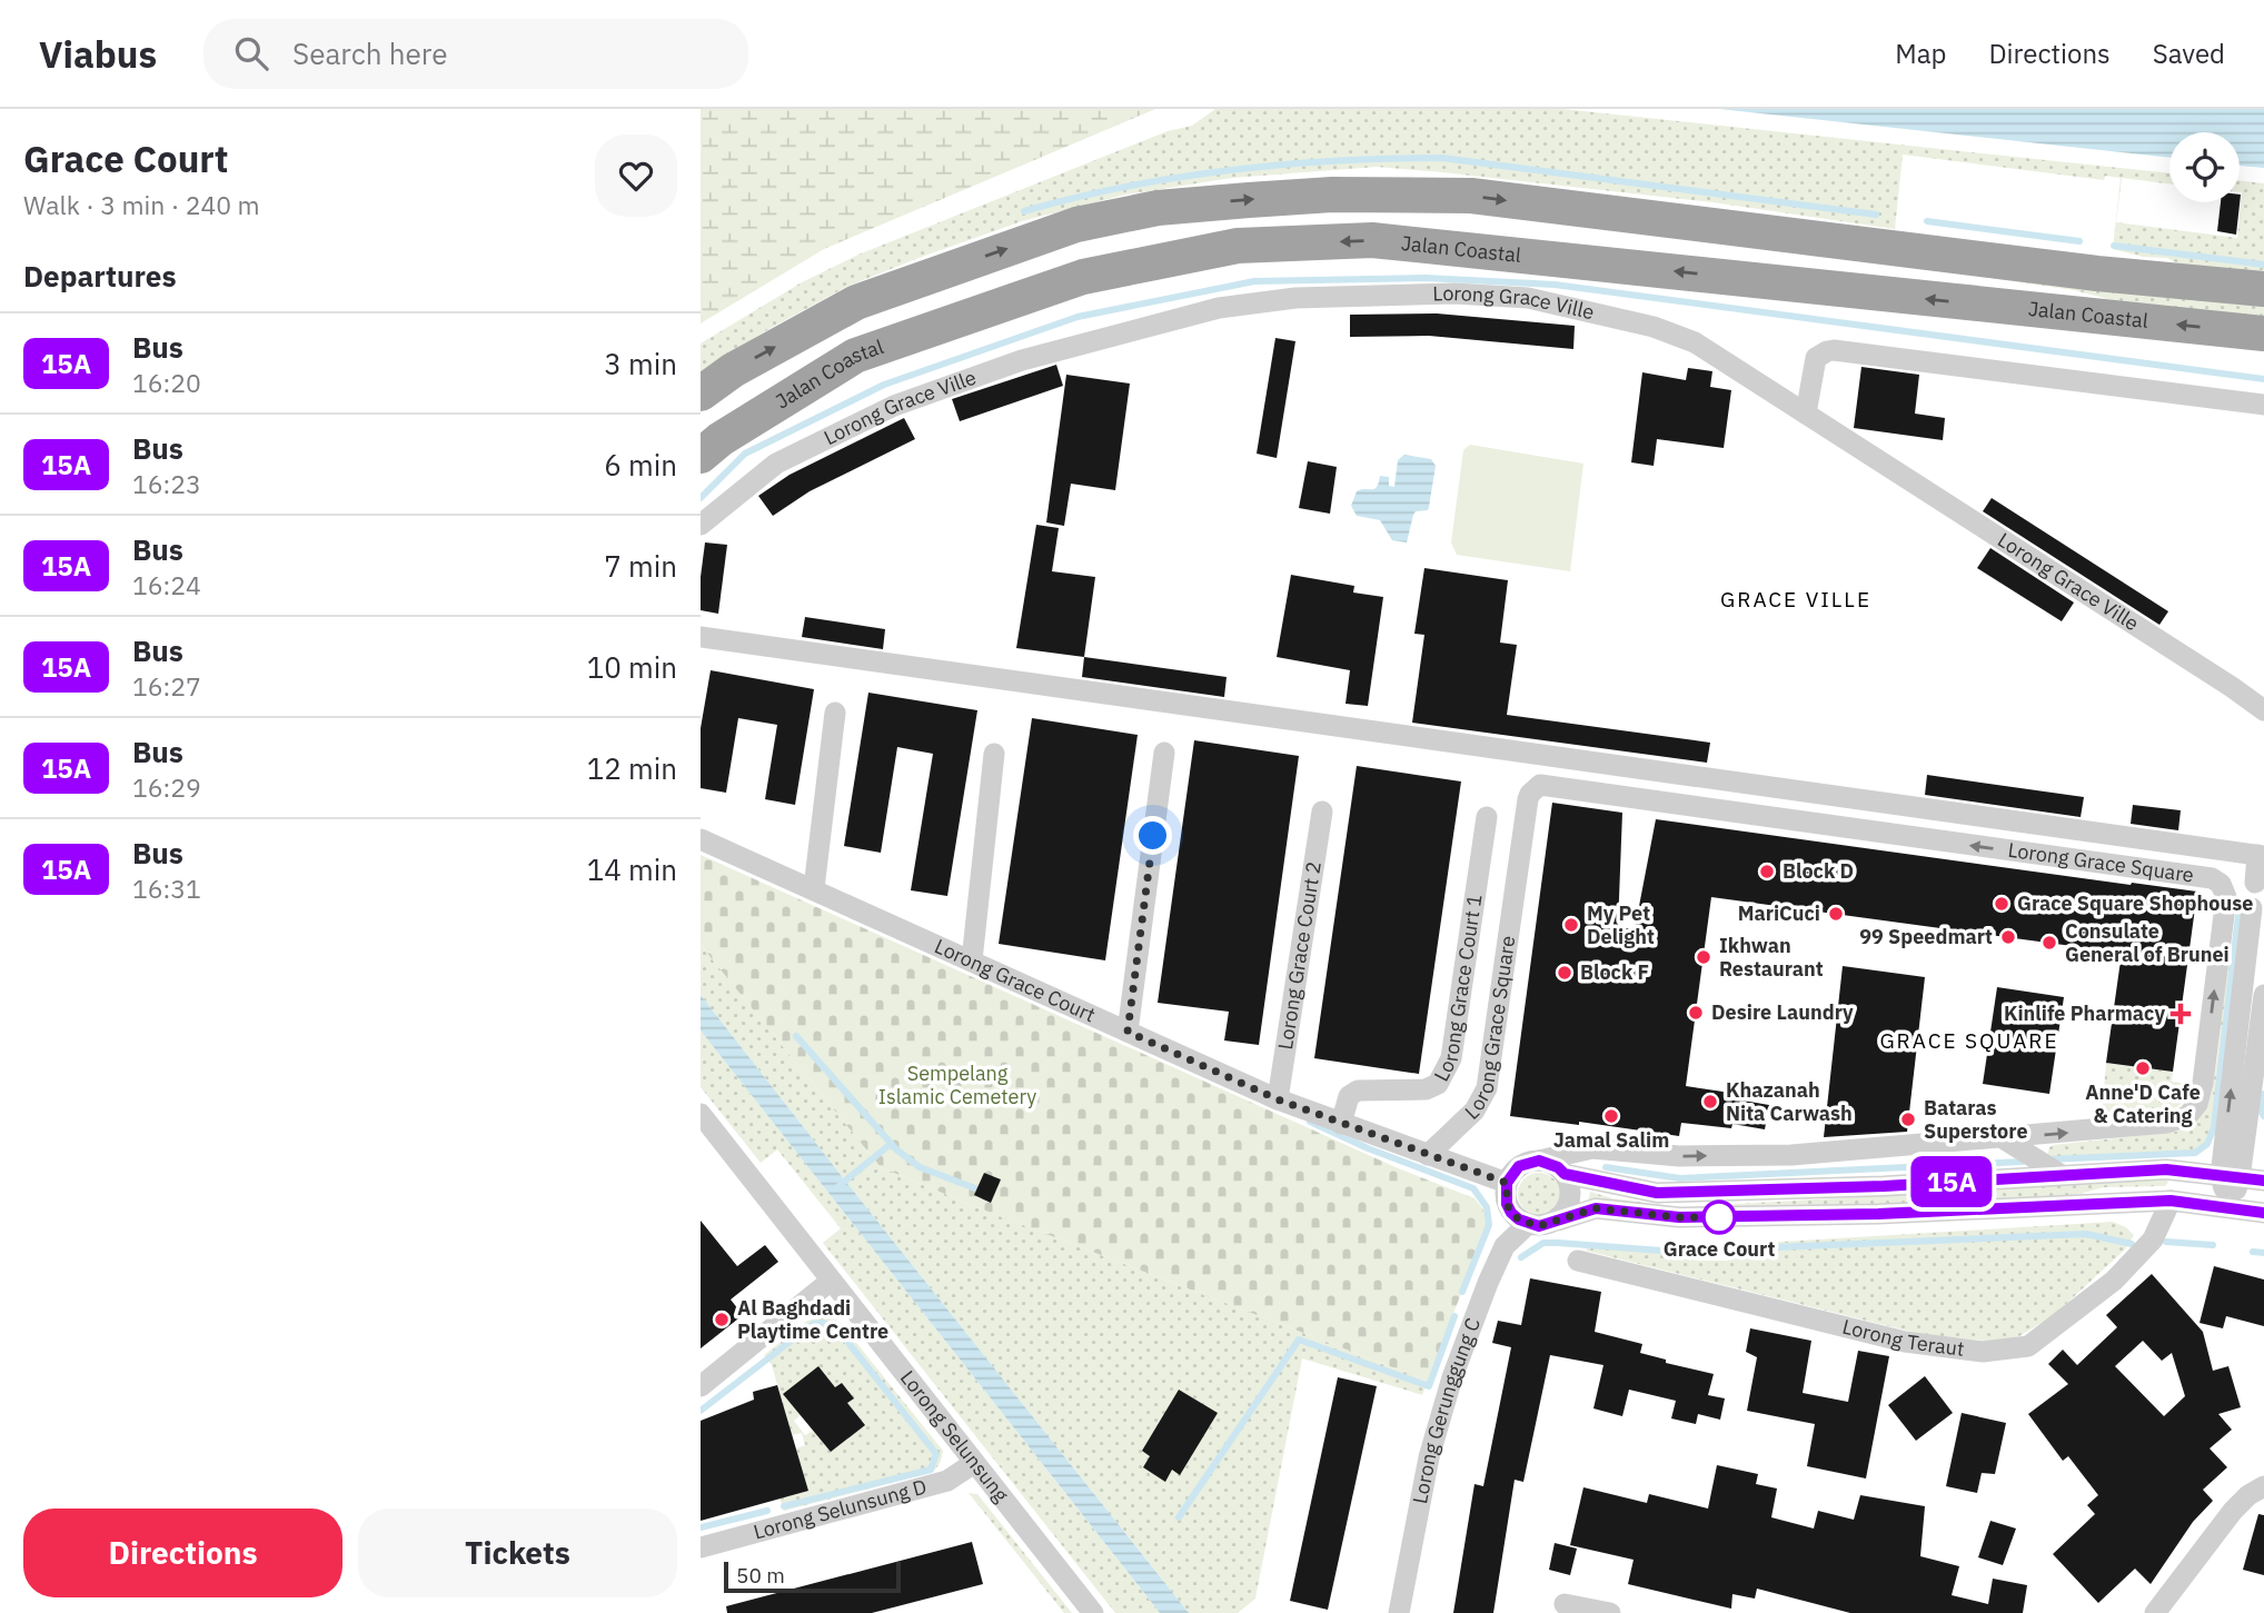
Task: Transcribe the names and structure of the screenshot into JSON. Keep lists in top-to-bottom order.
{
  "streets": {
    "highway": ["Jalan Coastal"],
    "street": [
      "Lorong Grace Ville",
      "Lorong Grace Square",
      "Lorong Grace Court 2",
      "Lorong Grace Court",
      "Lorong Grace Court 1",
      "Lorong Teraut",
      "Lorong Gerunggung C",
      "Lorong Selunsung",
      "Lorong Selunsung D"
    ]
  },
  "crossings": [
    ["Lorong Grace Square", "Lorong Grace Court"],
    ["Lorong Grace Square", "Lorong Gerunggung C"],
    ["Lorong Grace Court 2", "Lorong Grace Court"],
    ["Lorong Grace Court", "Lorong Grace Court 1"],
    ["Lorong Grace Court", "Lorong Gerunggung C"],
    ["Lorong Selunsung", "Lorong Selunsung D"]
  ],
  "districts": ["GRACE VILLE", "GRACE SQUARE"],
  "parks": ["Sempelang Islamic Cemetery"],
  "places": {
    "other": [
      "Block D",
      "Grace Square Shophouse",
      "MariCuci",
      "My Pet Delight",
      "99 Speedmart",
      "Consulate General of Brunei",
      "Ikhwan Restaurant",
      "Block F",
      "Desire Laundry",
      "Anne'D Cafe & Catering",
      "Khazanah Nita Carwash",
      "Jamal Salim",
      "Bataras Superstore",
      "Grace Court",
      "Al Baghdadi Playtime Centre"
    ],
    "health": ["Kinlife Pharmacy"]
  },
  "lines": ["bus line 15A"],
  "scale_bar": "50 m",
  "page": {
    "header": "Viabus",
    "search": "Search here",
    "nav": ["Map", "Directions", "Saved"],
    "heading": [
      ["Grace Court", "Walk · 3 min · 240 m"],
      "Departures"
    ],
    "on_map": "15A",
    "list": [
      {
        "mark": "15A",
        "name": "Bus",
        "note": "16:20",
        "value": "3 min"
      },
      {
        "mark": "15A",
        "name": "Bus",
        "note": "16:23",
        "value": "6 min"
      },
      {
        "mark": "15A",
        "name": "Bus",
        "note": "16:24",
        "value": "7 min"
      },
      {
        "mark": "15A",
        "name": "Bus",
        "note": "16:27",
        "value": "10 min"
      },
      {
        "mark": "15A",
        "name": "Bus",
        "note": "16:29",
        "value": "12 min"
      },
      {
        "mark": "15A",
        "name": "Bus",
        "note": "16:31",
        "value": "14 min"
      }
    ],
    "buttons": ["Directions", "Tickets"],
    "scale": "50 m"
  }
}
